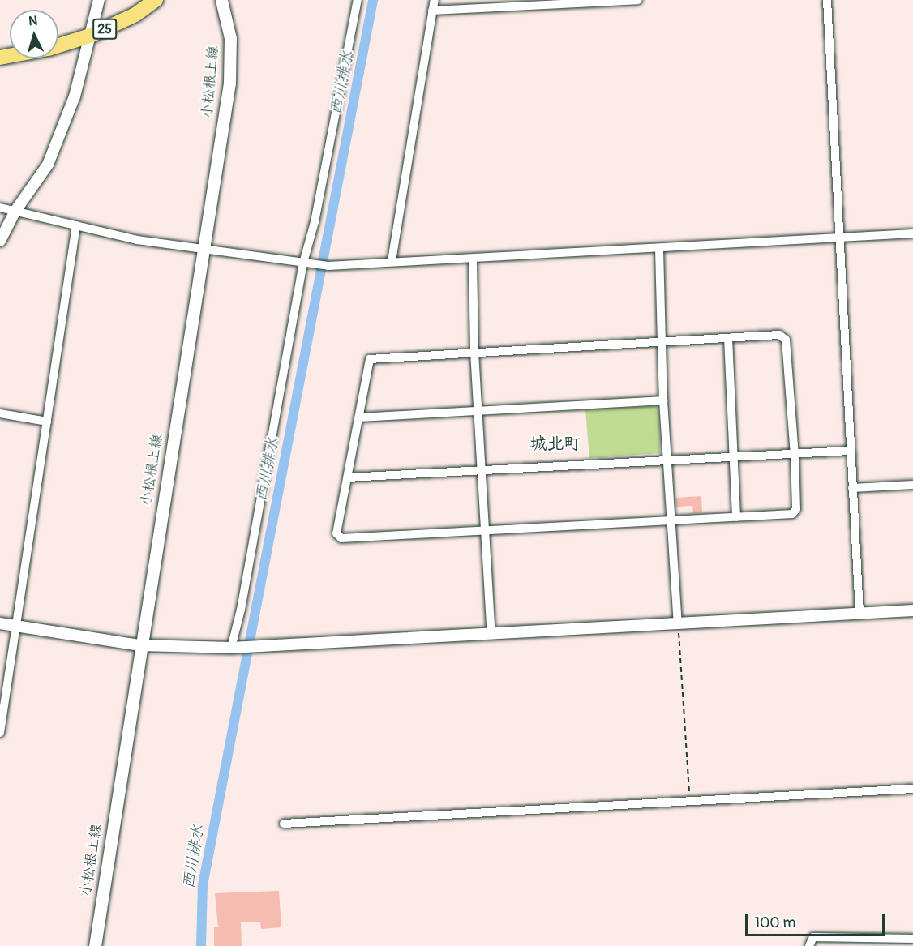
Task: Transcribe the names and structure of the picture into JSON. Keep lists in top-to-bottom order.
{
  "streets": {
    "main road": ["25", "小松根上線"]
  },
  "districts": ["城北町"],
  "water": ["西川排水"],
  "scale_bar": "100 m",
  "north": "top"
}
